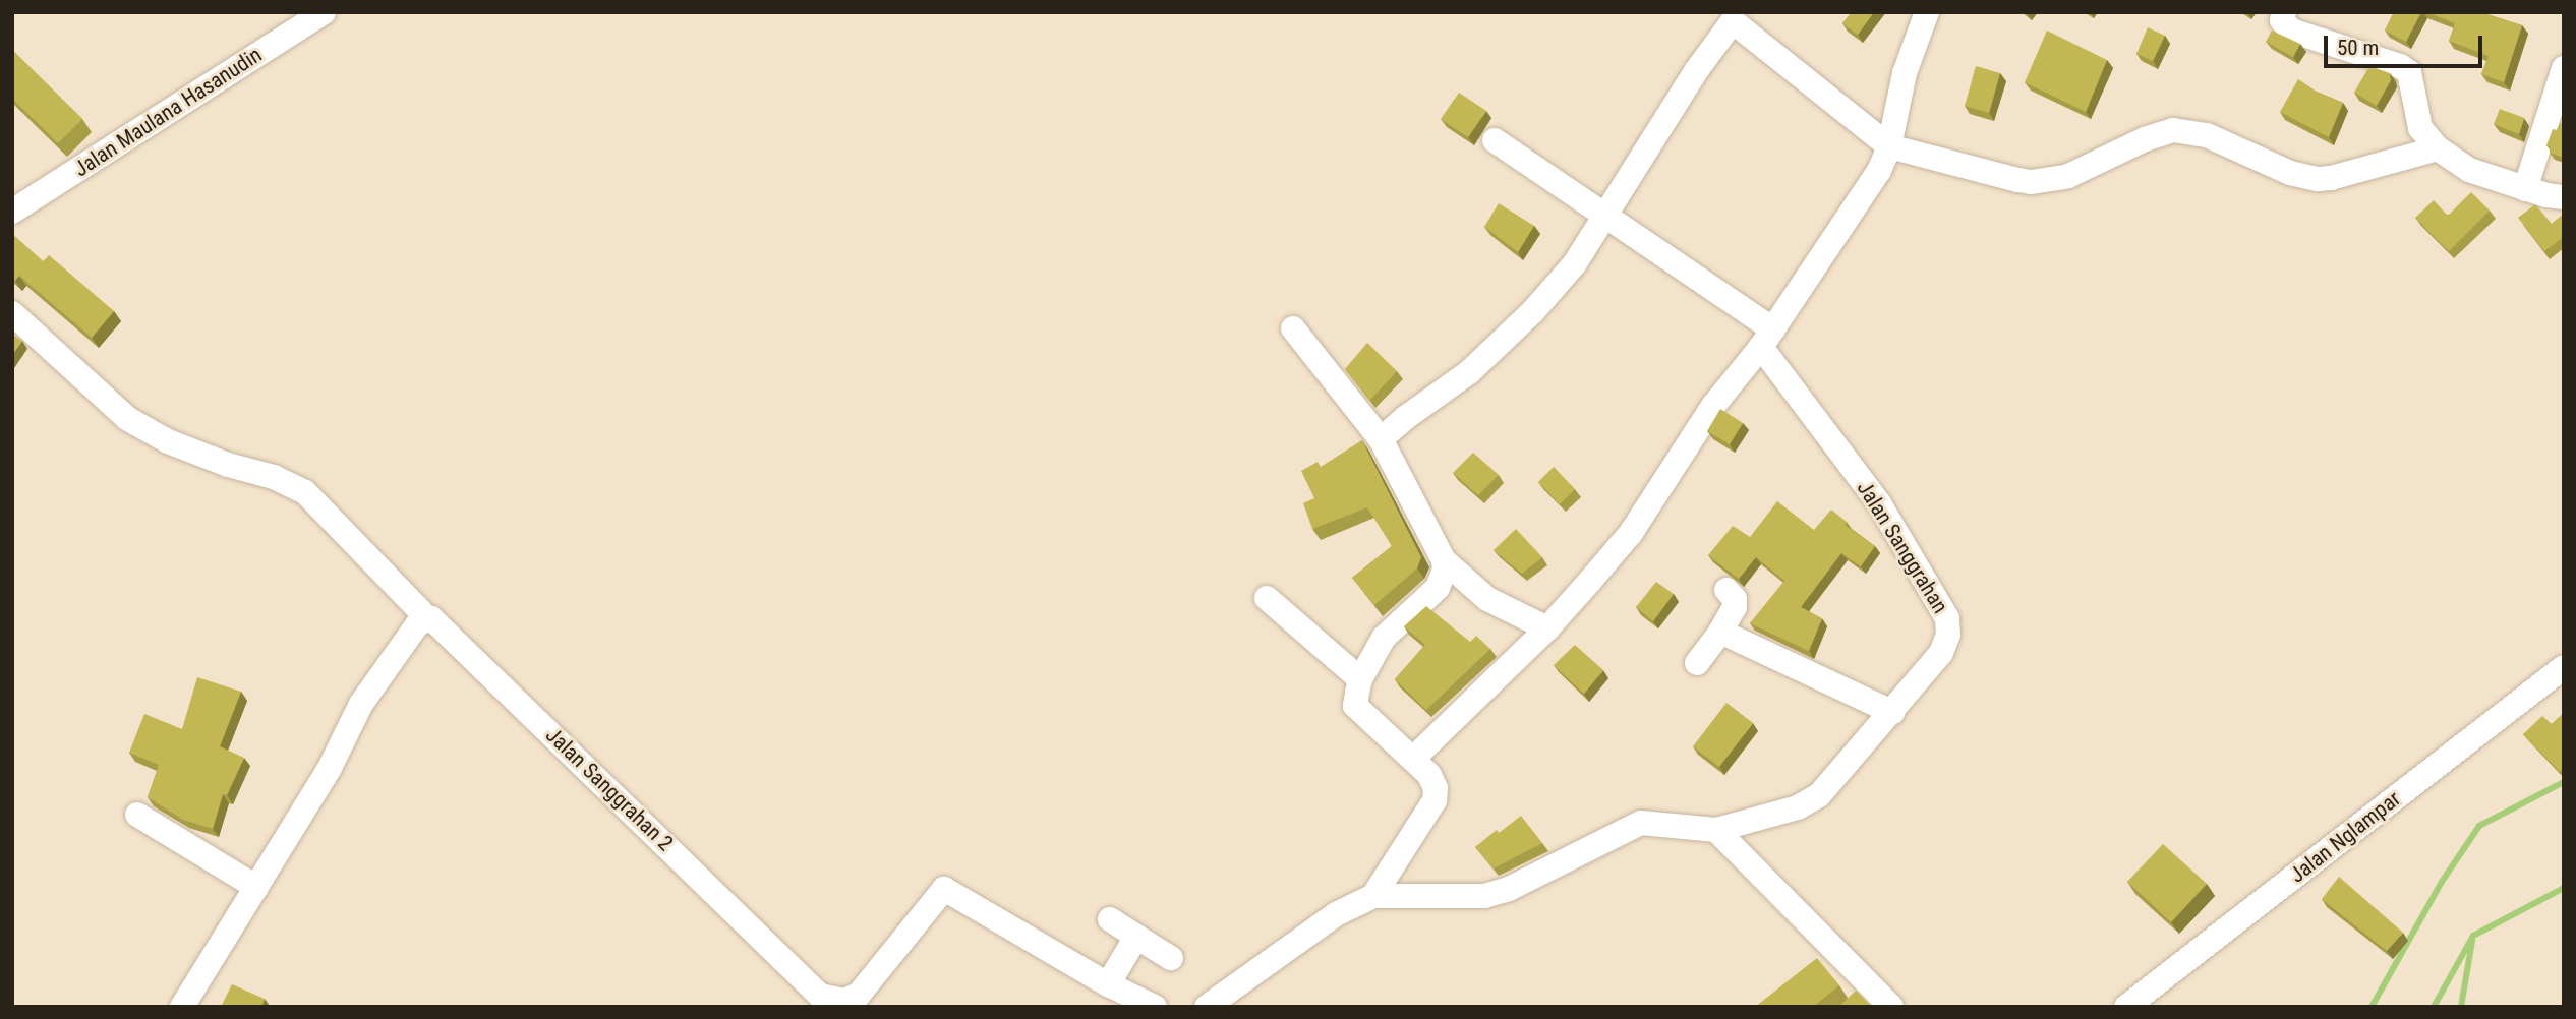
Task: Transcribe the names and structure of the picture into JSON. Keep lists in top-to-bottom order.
{
  "streets": {
    "street": [
      "Jalan Maulana Hasanudin",
      "Jalan Sanggrahan",
      "Jalan Sanggrahan 2",
      "Jalan Nglampar"
    ]
  },
  "scale_bar": "50 m"
}
